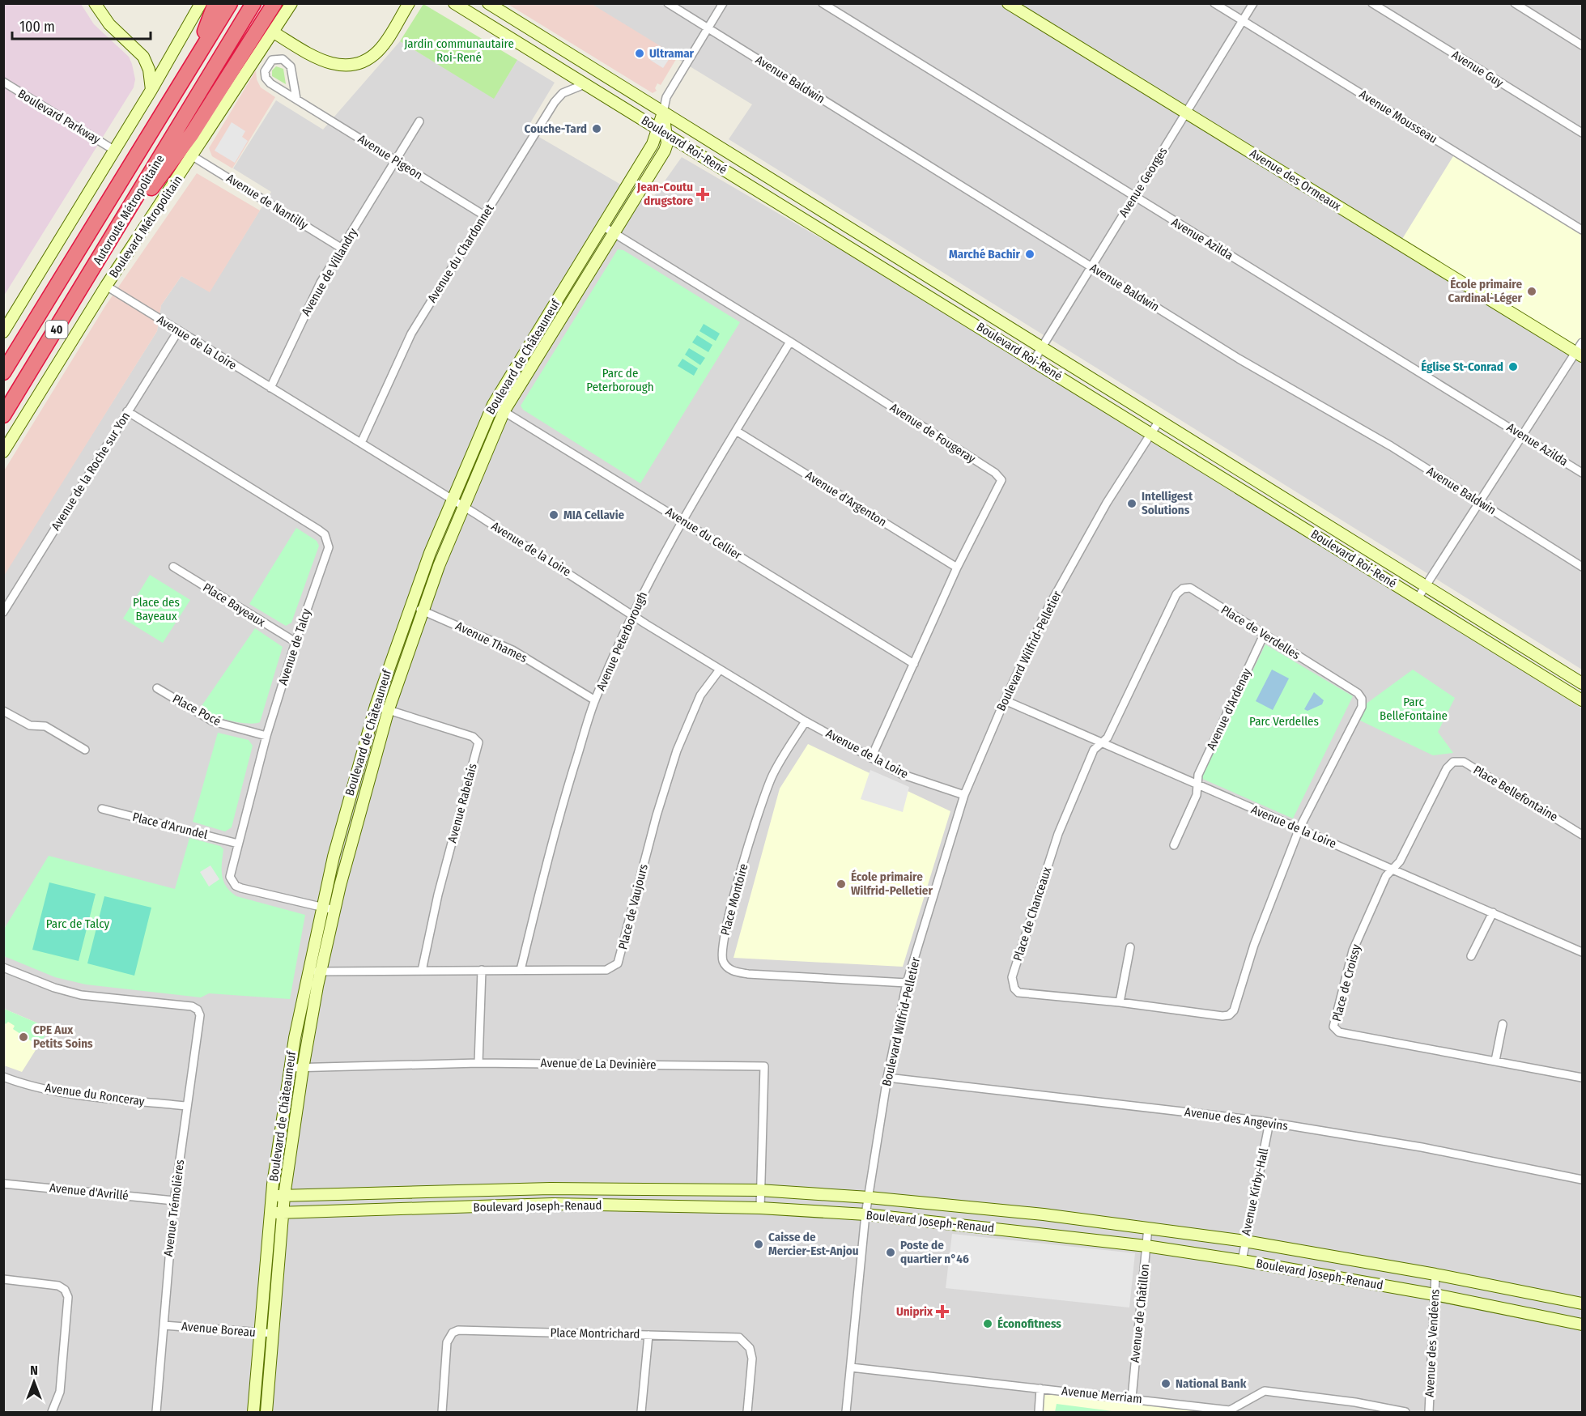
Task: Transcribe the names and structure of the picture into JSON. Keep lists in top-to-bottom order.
{
  "streets": {
    "highway": ["Autoroute Métropolitaine", "40"],
    "street": [
      "Avenue Guy",
      "Avenue Baldwin",
      "Boulevard Parkway",
      "Avenue Mousseau",
      "Boulevard Roi-René",
      "Avenue Pigeon",
      "Avenue des Ormeaux",
      "Avenue Georges",
      "Avenue de Nantilly",
      "Boulevard Métropolitain",
      "Avenue Azilda",
      "Avenue du Chardonnet",
      "Avenue de Villandry",
      "Avenue de la Loire",
      "Boulevard de Châteauneuf",
      "Avenue de Fougeray",
      "Avenue de la Roche sur Yon",
      "Avenue d'Argenton",
      "Avenue du Cellier",
      "Place Bayeaux",
      "Place de Verdelles",
      "Avenue Peterborough",
      "Avenue Thames",
      "Avenue de Talcy",
      "Boulevard Wilfrid-Pelletier",
      "Avenue d'Ardenay",
      "Place Pocé",
      "Place Bellefontaine",
      "Avenue Rabelais",
      "Place d'Arundel",
      "Place Montoire",
      "Place de Vaujours",
      "Place de Chanceaux",
      "Place de Croissy",
      "Avenue de La Devinière",
      "Avenue du Ronceray",
      "Avenue des Angevins",
      "Avenue d'Avrillé",
      "Avenue Kirby-Hall",
      "Boulevard Joseph-Renaud",
      "Avenue Trémolières",
      "Avenue de Châtillon",
      "Avenue Boreau",
      "Place Montrichard",
      "Avenue des Vendéens",
      "Avenue Merriam"
    ]
  },
  "crossings": [
    ["Avenue Baldwin", "Avenue Georges"],
    ["Avenue Baldwin", "Boulevard de Châteauneuf"],
    ["Avenue Mousseau", "Avenue Georges"],
    ["Boulevard Roi-René", "Avenue Georges"],
    ["Boulevard Roi-René", "Avenue du Chardonnet"],
    ["Boulevard Roi-René", "Boulevard de Châteauneuf"],
    ["Boulevard Roi-René", "Boulevard Wilfrid-Pelletier"],
    ["Avenue Pigeon", "Avenue du Chardonnet"],
    ["Avenue Pigeon", "Avenue de Villandry"],
    ["Avenue des Ormeaux", "Avenue Georges"],
    ["Avenue Georges", "Avenue Azilda"],
    ["Avenue de Nantilly", "Boulevard Métropolitain"],
    ["Avenue de Nantilly", "Avenue de Villandry"],
    ["Boulevard Métropolitain", "Avenue de la Loire"],
    ["Avenue du Chardonnet", "Avenue de la Loire"],
    ["Avenue de Villandry", "Avenue de la Loire"],
    ["Avenue de la Loire", "Boulevard de Châteauneuf"],
    ["Avenue de la Loire", "Avenue de Fougeray"],
    ["Avenue de la Loire", "Avenue de la Roche sur Yon"],
    ["Avenue de la Loire", "Place de Verdelles"],
    ["Avenue de la Loire", "Avenue Peterborough"],
    ["Avenue de la Loire", "Boulevard Wilfrid-Pelletier"],
    ["Avenue de la Loire", "Avenue d'Ardenay"],
    ["Avenue de la Loire", "Place Bellefontaine"],
    ["Avenue de la Loire", "Place Montoire"],
    ["Avenue de la Loire", "Place de Vaujours"],
    ["Avenue de la Loire", "Place de Chanceaux"],
    ["Avenue de la Loire", "Place de Croissy"],
    ["Boulevard de Châteauneuf", "Avenue de Fougeray"],
    ["Boulevard de Châteauneuf", "Avenue du Cellier"],
    ["Boulevard de Châteauneuf", "Avenue Thames"],
    ["Boulevard de Châteauneuf", "Avenue de Talcy"],
    ["Boulevard de Châteauneuf", "Avenue Rabelais"],
    ["Boulevard de Châteauneuf", "Place de Vaujours"],
    ["Boulevard de Châteauneuf", "Avenue de La Devinière"],
    ["Boulevard de Châteauneuf", "Boulevard Joseph-Renaud"],
    ["Boulevard de Châteauneuf", "Avenue Boreau"],
    ["Avenue de Fougeray", "Avenue d'Argenton"],
    ["Avenue de Fougeray", "Avenue du Cellier"],
    ["Avenue de Fougeray", "Avenue Peterborough"],
    ["Avenue de la Roche sur Yon", "Avenue de Talcy"],
    ["Avenue d'Argenton", "Avenue Peterborough"],
    ["Avenue du Cellier", "Avenue Peterborough"],
    ["Place Bayeaux", "Avenue de Talcy"],
    ["Place de Verdelles", "Avenue d'Ardenay"],
    ["Place de Verdelles", "Place de Chanceaux"],
    ["Avenue Peterborough", "Avenue Thames"],
    ["Avenue Peterborough", "Place de Vaujours"],
    ["Avenue de Talcy", "Place Pocé"],
    ["Avenue de Talcy", "Place d'Arundel"],
    ["Boulevard Wilfrid-Pelletier", "Place Montoire"],
    ["Boulevard Wilfrid-Pelletier", "Avenue des Angevins"],
    ["Boulevard Wilfrid-Pelletier", "Boulevard Joseph-Renaud"],
    ["Boulevard Wilfrid-Pelletier", "Avenue Merriam"],
    ["Place Bellefontaine", "Place de Croissy"],
    ["Avenue Rabelais", "Place de Vaujours"],
    ["Avenue de La Devinière", "Boulevard Joseph-Renaud"],
    ["Avenue du Ronceray", "Avenue Trémolières"],
    ["Avenue des Angevins", "Avenue Kirby-Hall"],
    ["Avenue d'Avrillé", "Avenue Trémolières"],
    ["Avenue Kirby-Hall", "Boulevard Joseph-Renaud"],
    ["Boulevard Joseph-Renaud", "Avenue de Châtillon"],
    ["Boulevard Joseph-Renaud", "Avenue des Vendéens"],
    ["Avenue Trémolières", "Avenue Boreau"],
    ["Avenue de Châtillon", "Avenue Merriam"]
  ],
  "parks": [
    "Jardin communautaire Roi-René",
    "Parc de Peterborough",
    "Place des Bayeaux",
    "Parc BelleFontaine",
    "Parc Verdelles",
    "Parc de Talcy"
  ],
  "places": {
    "other": [
      "Ultramar",
      "Couche-Tard",
      "Marché Bachir",
      "École primaire Cardinal-Léger",
      "Église St-Conrad",
      "Intelligest Solutions",
      "MIA Cellavie",
      "École primaire Wilfrid-Pelletier",
      "CPE Aux Petits Soins",
      "Caisse de Mercier-Est-Anjou",
      "Poste de quartier n°46",
      "Éconofitness",
      "National Bank"
    ],
    "health": ["Jean-Coutu drugstore", "Uniprix"]
  },
  "scale_bar": "100 m",
  "north": "top"
}
